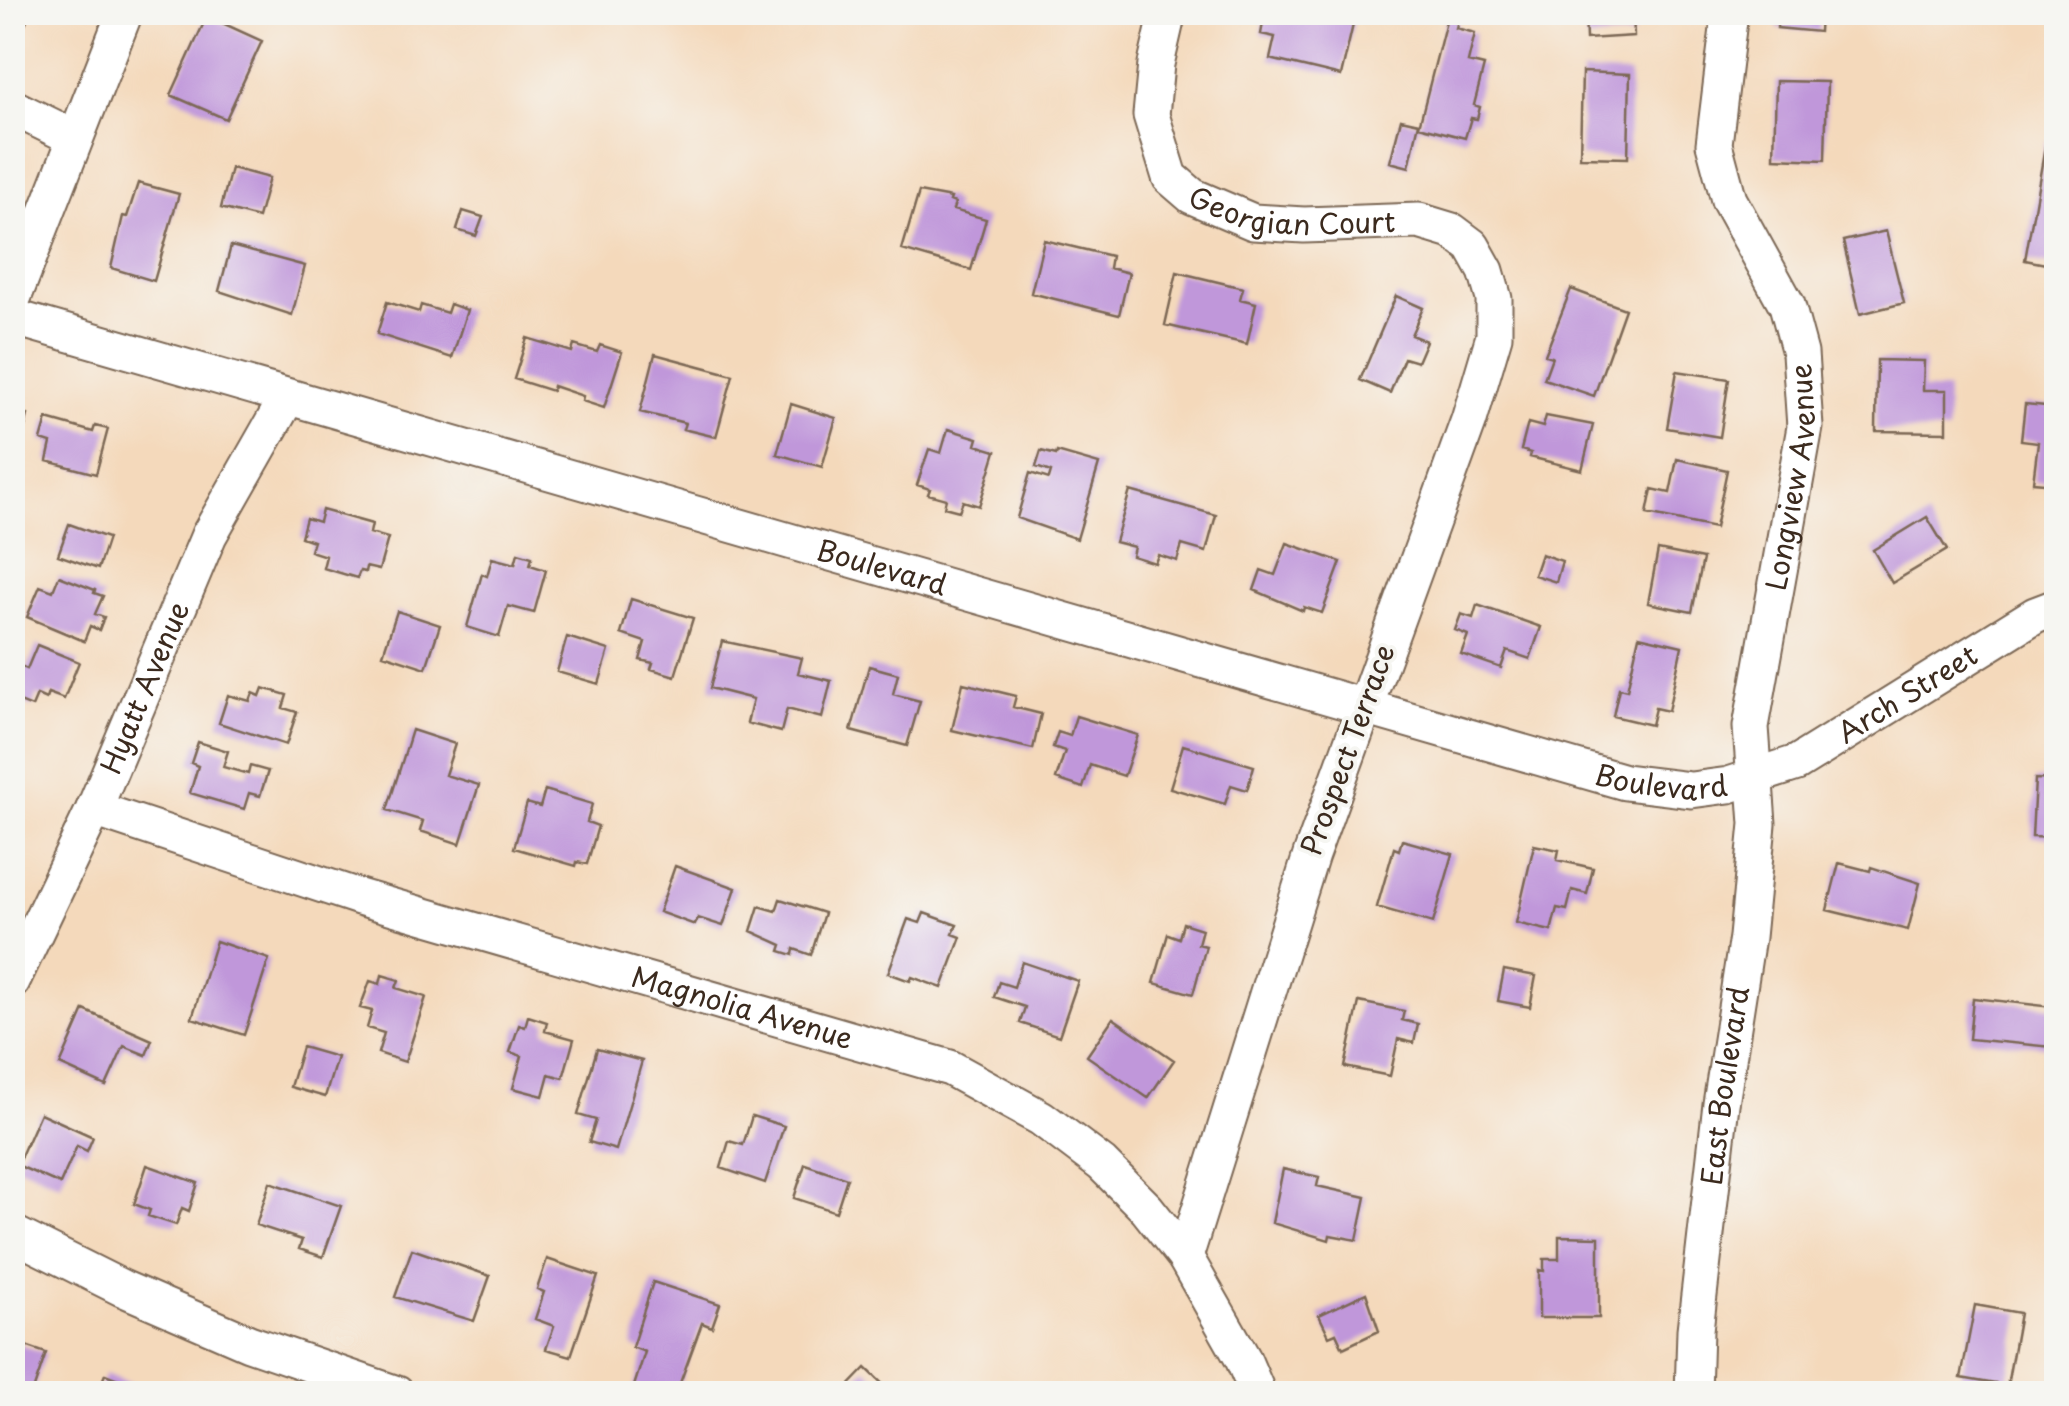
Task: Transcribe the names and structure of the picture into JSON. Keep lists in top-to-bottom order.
{
  "streets": {
    "street": [
      "Georgian Court",
      "Longview Avenue",
      "Boulevard",
      "Hyatt Avenue",
      "Arch Street",
      "Prospect Terrace",
      "Magnolia Avenue",
      "East Boulevard"
    ]
  },
  "crossings": [
    ["Georgian Court", "Prospect Terrace"],
    ["Longview Avenue", "Boulevard"],
    ["Longview Avenue", "Arch Street"],
    ["Longview Avenue", "East Boulevard"],
    ["Boulevard", "Hyatt Avenue"],
    ["Boulevard", "Arch Street"],
    ["Boulevard", "Prospect Terrace"],
    ["Boulevard", "East Boulevard"],
    ["Hyatt Avenue", "Magnolia Avenue"],
    ["Arch Street", "East Boulevard"],
    ["Prospect Terrace", "Magnolia Avenue"]
  ]
}
